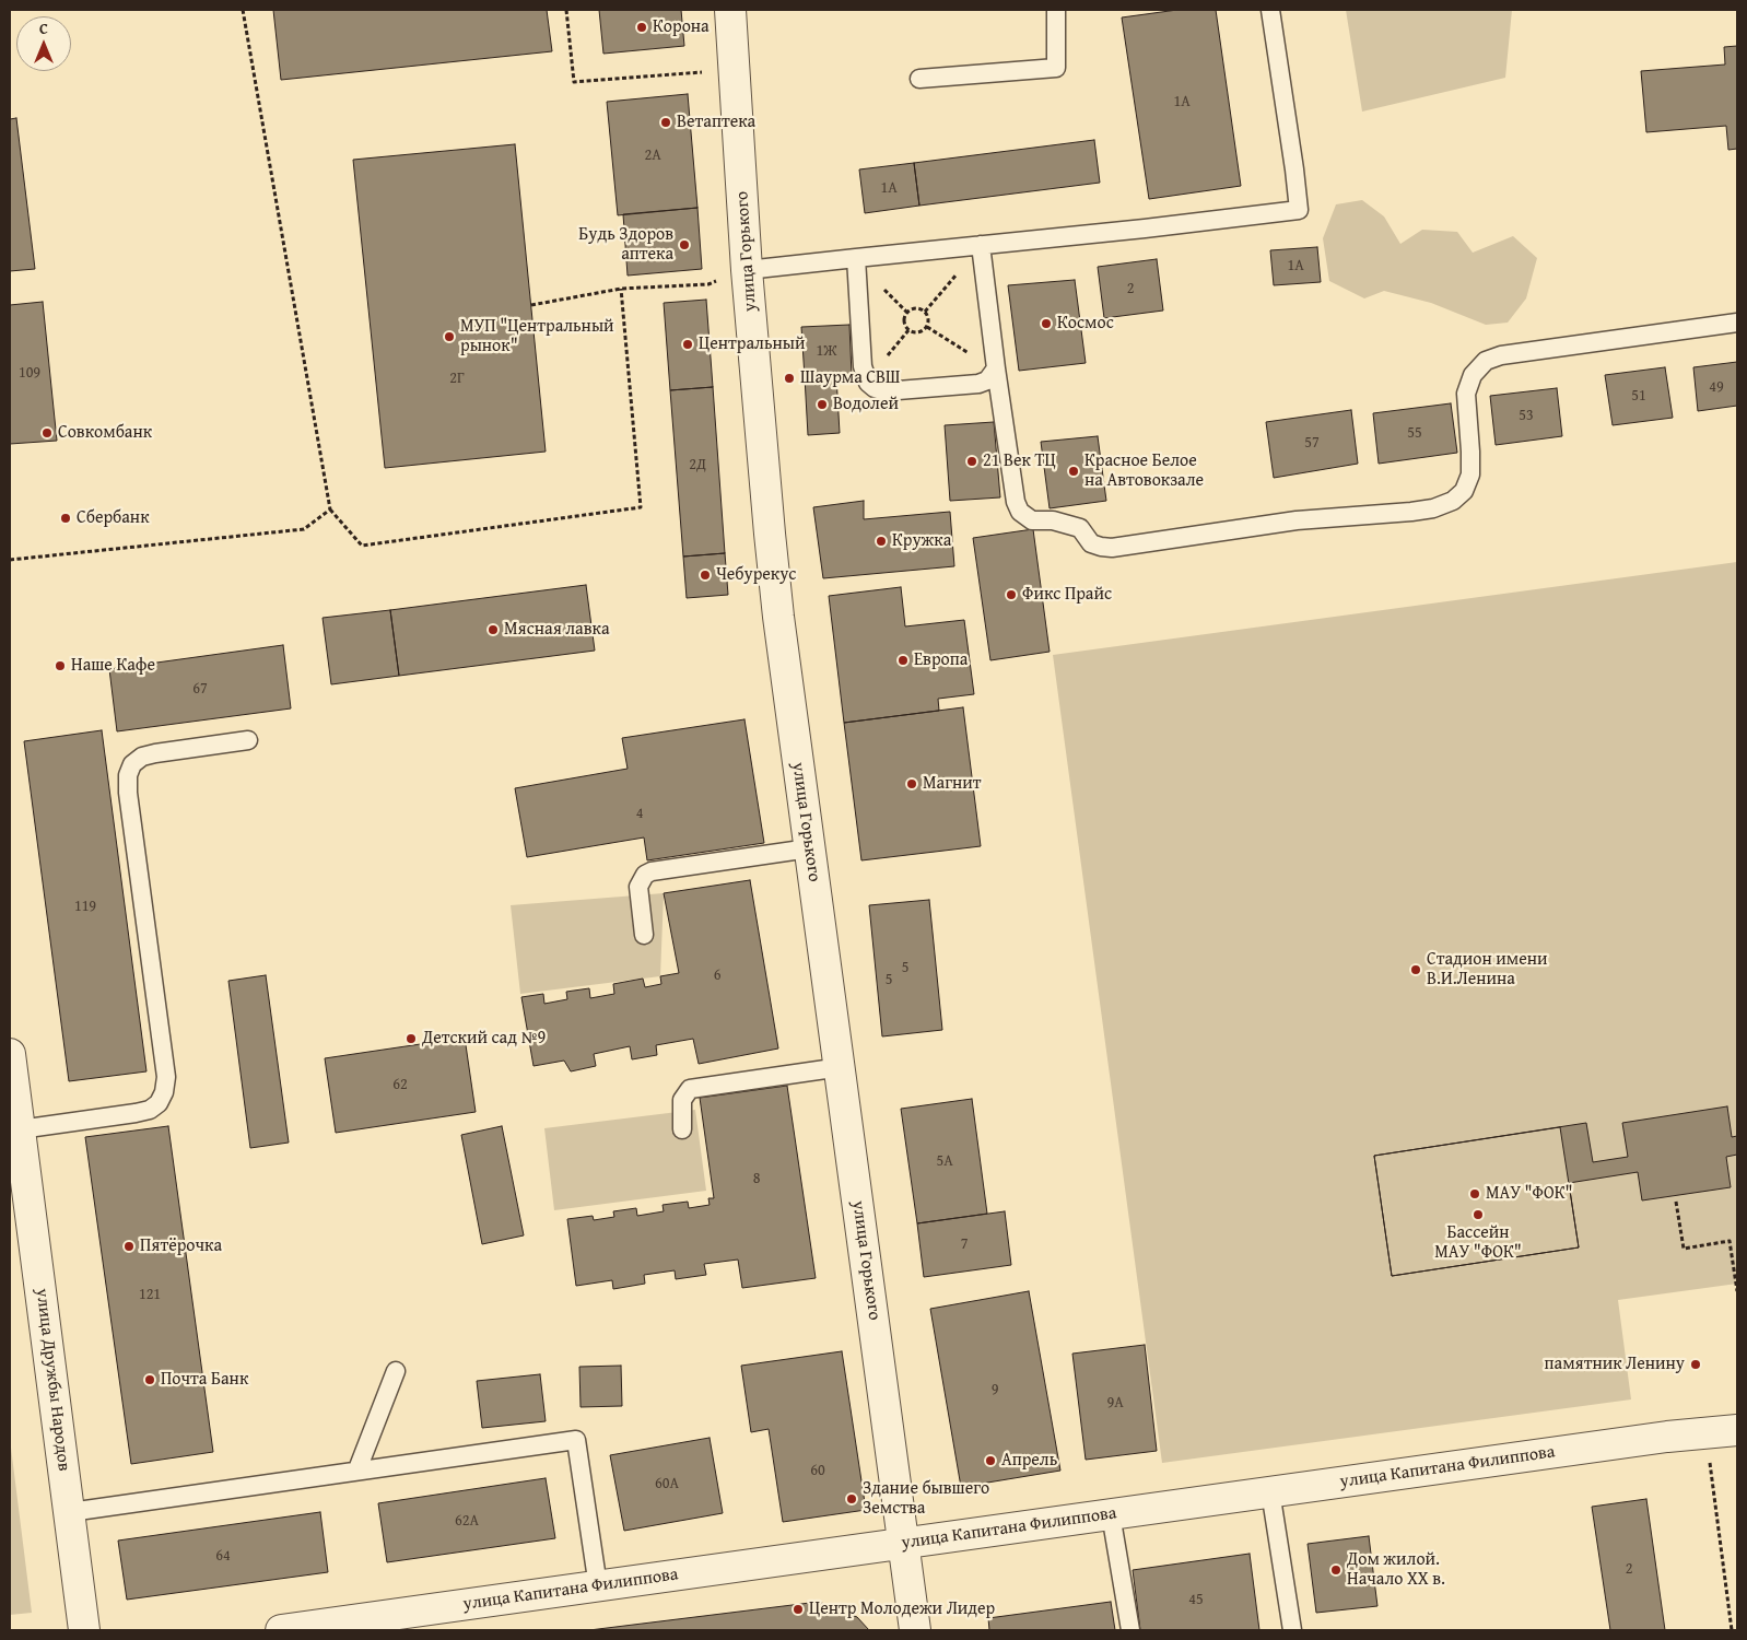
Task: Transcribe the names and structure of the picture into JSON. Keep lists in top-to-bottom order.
{
  "streets": {
    "street": ["улица Горького", "улица Дружбы Народов", "улица Капитана Филиппова"]
  },
  "crossings": [
    ["улица Горького", "улица Капитана Филиппова"]
  ],
  "places": [
    "Корона",
    "Ветаптека",
    "Будь Здоров аптека",
    "Космос",
    "МУП \"Центральный рынок\"",
    "Центральный",
    "Шаурма СВШ",
    "Водолей",
    "Совкомбанк",
    "21 Век ТЦ",
    "Красное Белое на Автовокзале",
    "Сбербанк",
    "Кружка",
    "Чебурекус",
    "Фикс Прайс",
    "Мясная лавка",
    "Европа",
    "Наше Кафе",
    "Магнит",
    "Стадион имени В.И.Ленина",
    "Детский сад №9",
    "МАУ \"ФОК\"",
    "Бассейн МАУ \"ФОК\"",
    "Пятёрочка",
    "памятник Ленину",
    "Почта Банк",
    "Апрель",
    "Здание бывшего Земства",
    "Дом жилой. Начало ХХ в.",
    "Центр Молодежи Лидер"
  ],
  "house_numbers": [
    "1А",
    "2А",
    "1А",
    "1А",
    "2",
    "1Ж",
    "109",
    "2Г",
    "49",
    "51",
    "53",
    "55",
    "57",
    "2Д",
    "67",
    "4",
    "119",
    "5",
    "6",
    "5",
    "62",
    "5А",
    "8",
    "7",
    "121",
    "9",
    "9А",
    "60",
    "60А",
    "62А",
    "64",
    "2",
    "45"
  ],
  "north": "top"
}
